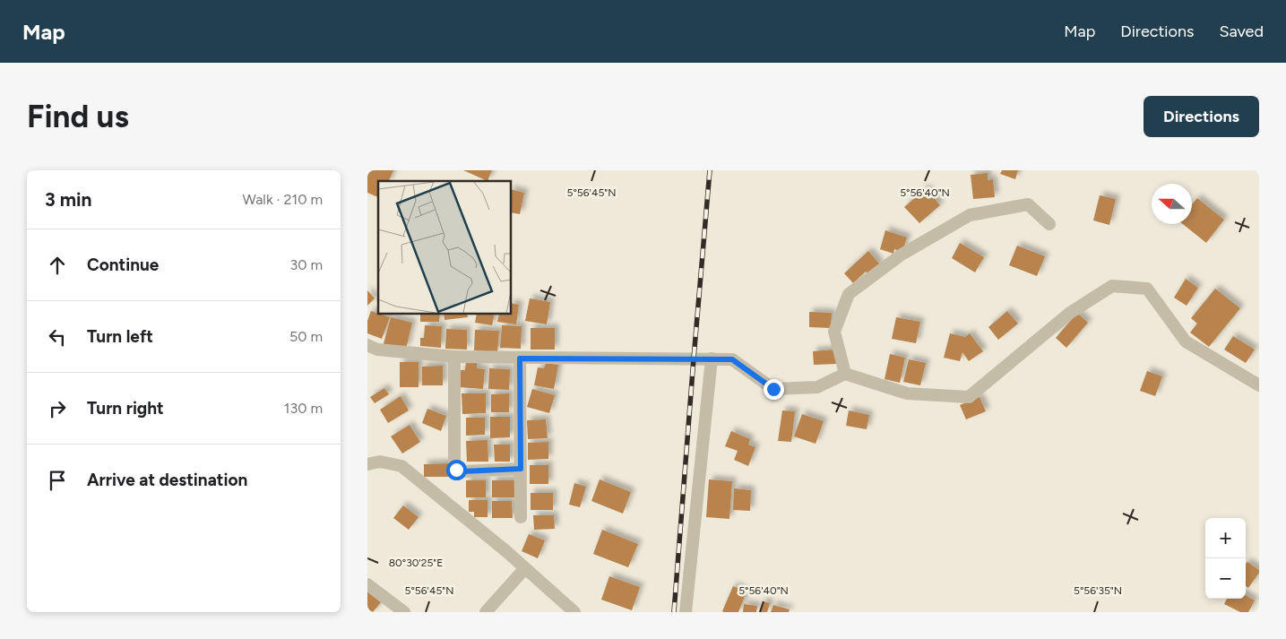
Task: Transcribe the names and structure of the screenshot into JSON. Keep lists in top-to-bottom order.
{
  "north": "left",
  "page": {
    "header": "Map",
    "nav": ["Map", "Directions", "Saved"],
    "buttons": "Directions",
    "title": "Find us",
    "heading": ["3 min", "Walk · 210 m"],
    "list": [
      ["Continue", "30 m"],
      ["Turn left", "50 m"],
      ["Turn right", "130 m"],
      "Arrive at destination"
    ],
    "map_buttons": ["+", "−"]
  },
  "coordinates": [
    "5°56'45\"N",
    "5°56'40\"N",
    "80°30'25\"E",
    "5°56'35\"N"
  ]
}
